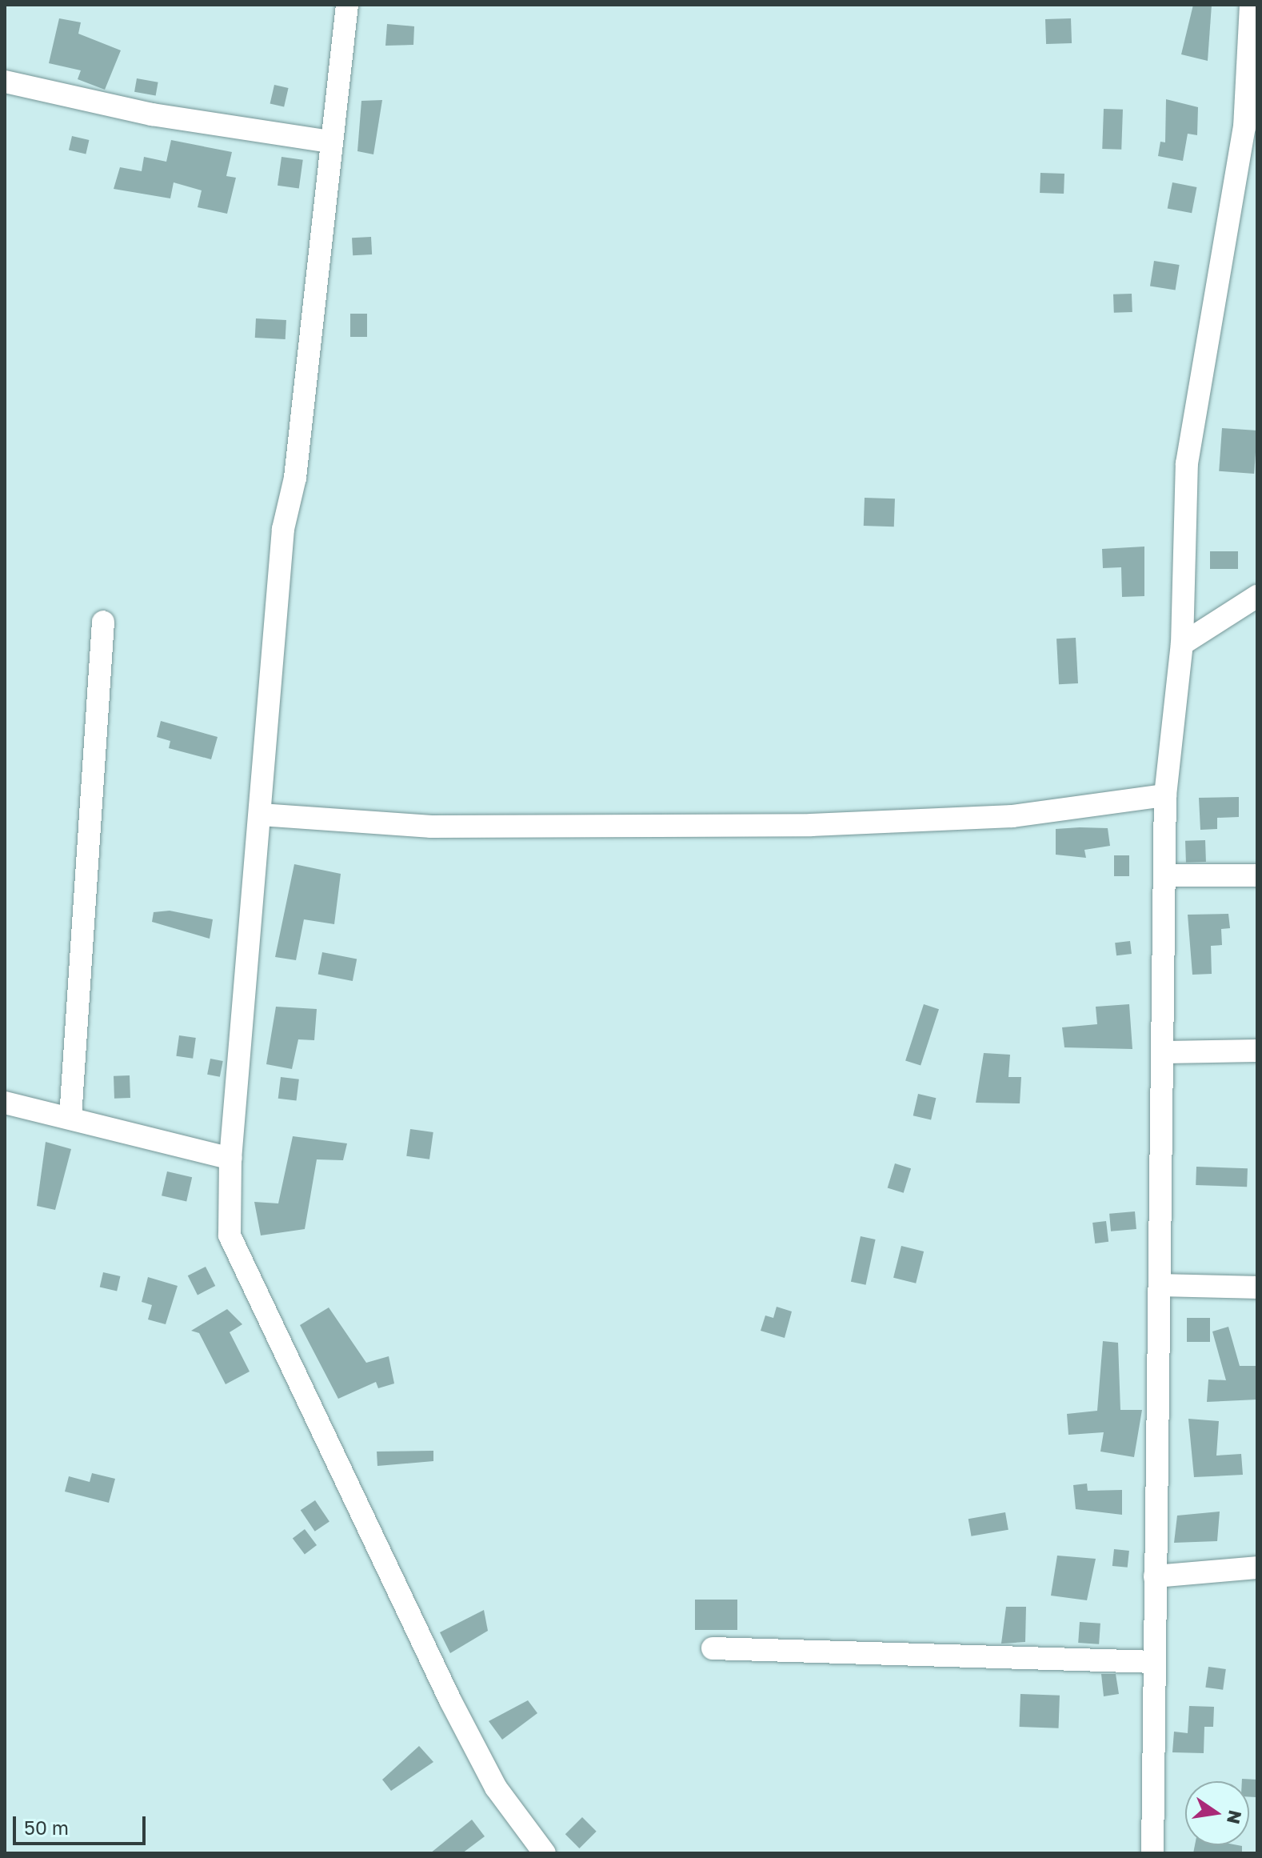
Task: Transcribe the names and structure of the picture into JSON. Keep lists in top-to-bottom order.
{
  "scale_bar": "50 m",
  "north": "right"
}
